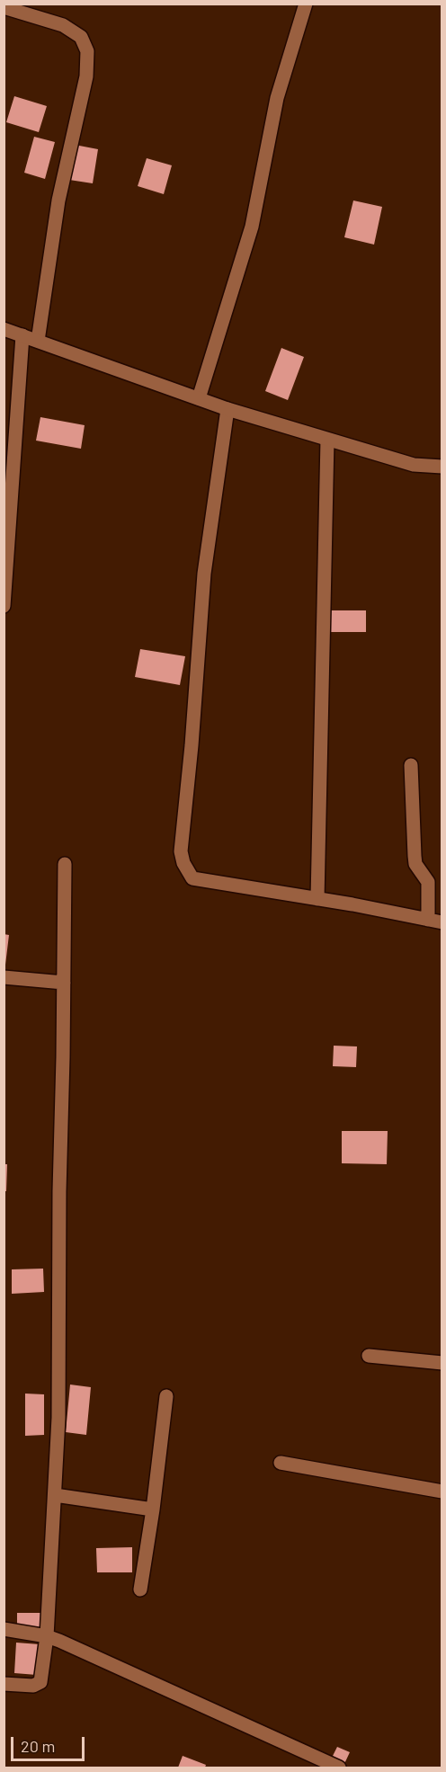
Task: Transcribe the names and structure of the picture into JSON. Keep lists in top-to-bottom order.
{
  "scale_bar": "20 m"
}
